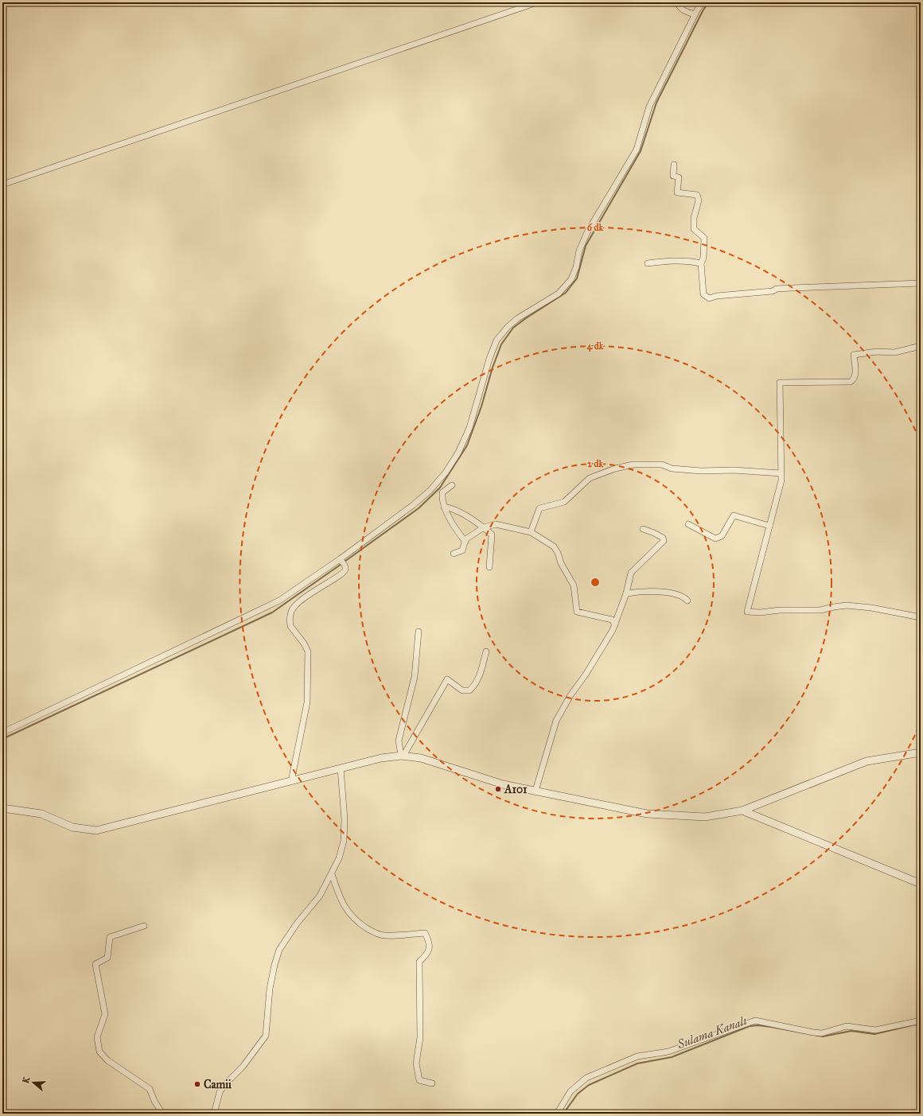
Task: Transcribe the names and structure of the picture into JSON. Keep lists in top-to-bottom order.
{
  "water": ["Sulama Kanalı"],
  "places": ["A101", "Camii"],
  "north": "left",
  "rings": ["6 dk", "4 dk", "2 dk"]
}
